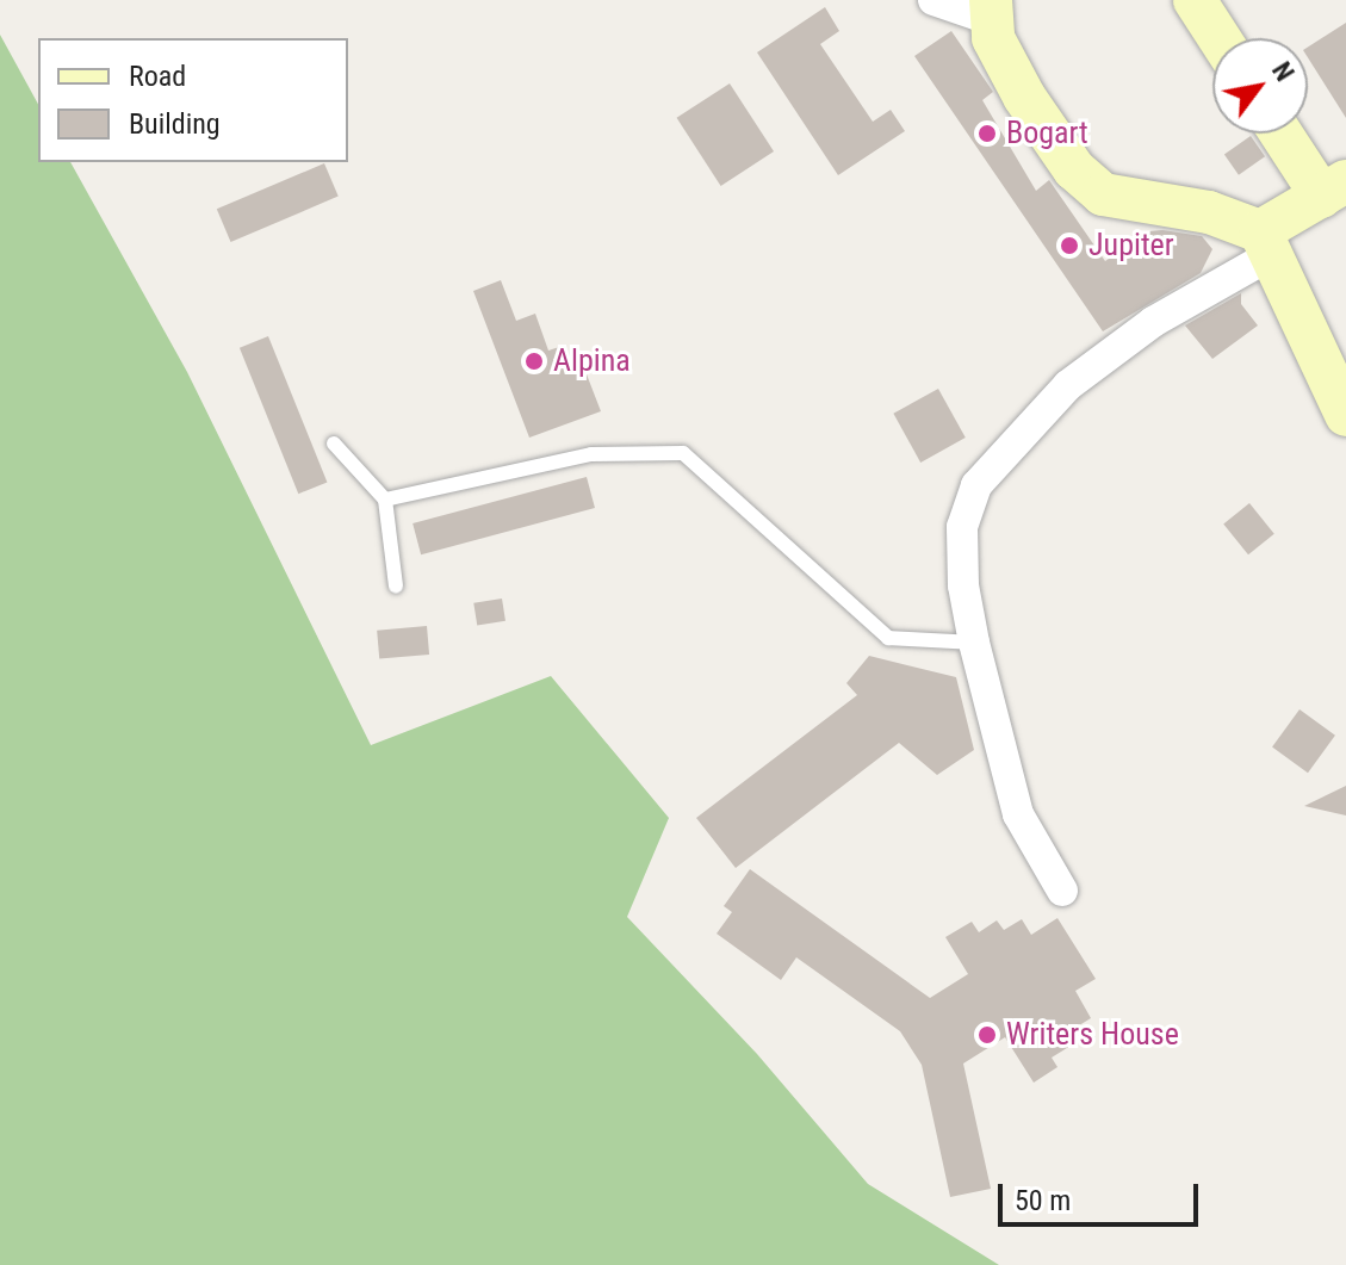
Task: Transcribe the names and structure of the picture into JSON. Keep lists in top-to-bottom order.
{
  "places": [
    "Bogart",
    "Jupiter",
    "Alpina",
    "Writers House"
  ],
  "legend": ["Road", "Building"],
  "scale_bar": "50 m",
  "north": "top right"
}
